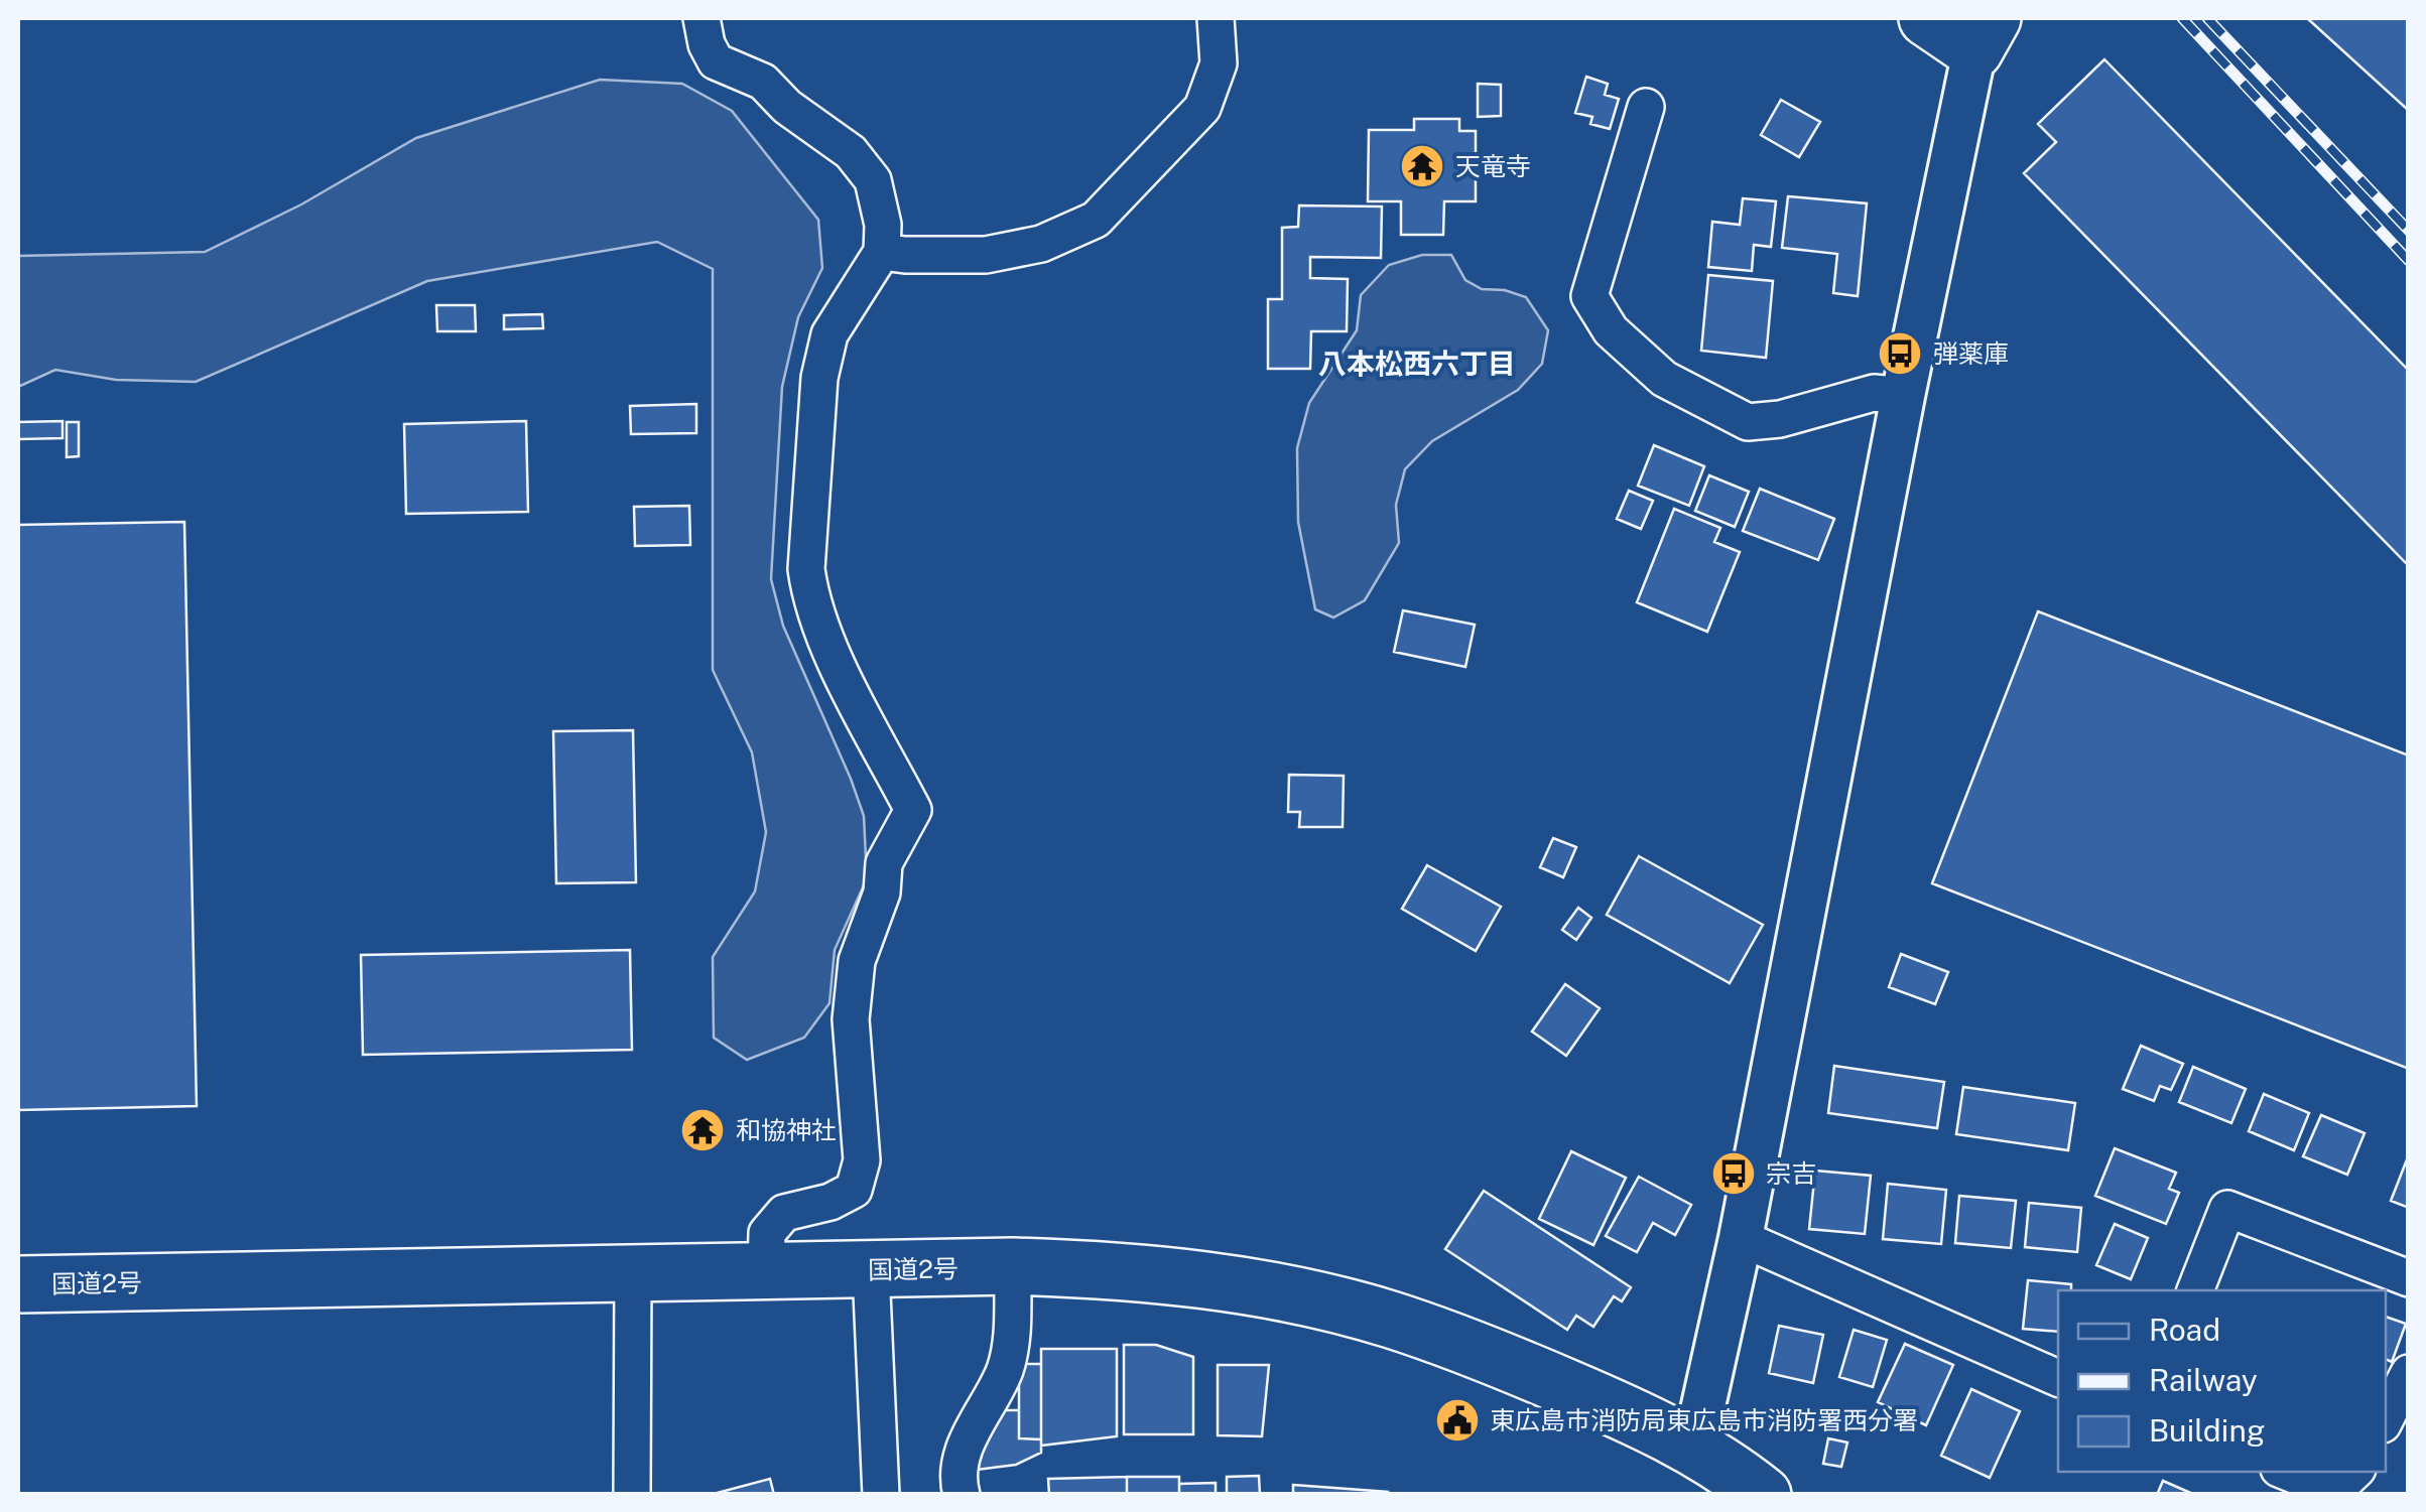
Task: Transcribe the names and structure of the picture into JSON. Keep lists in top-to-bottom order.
{
  "streets": {
    "main road": ["国道2号"]
  },
  "districts": ["八本松西六丁目"],
  "places": {
    "temple": ["天竜寺", "和協神社"],
    "bus stop": ["弾薬庫", "宗吉"],
    "public building": ["東広島市消防局東広島市消防署西分署"]
  },
  "legend": ["Road", "Railway", "Building"]
}
